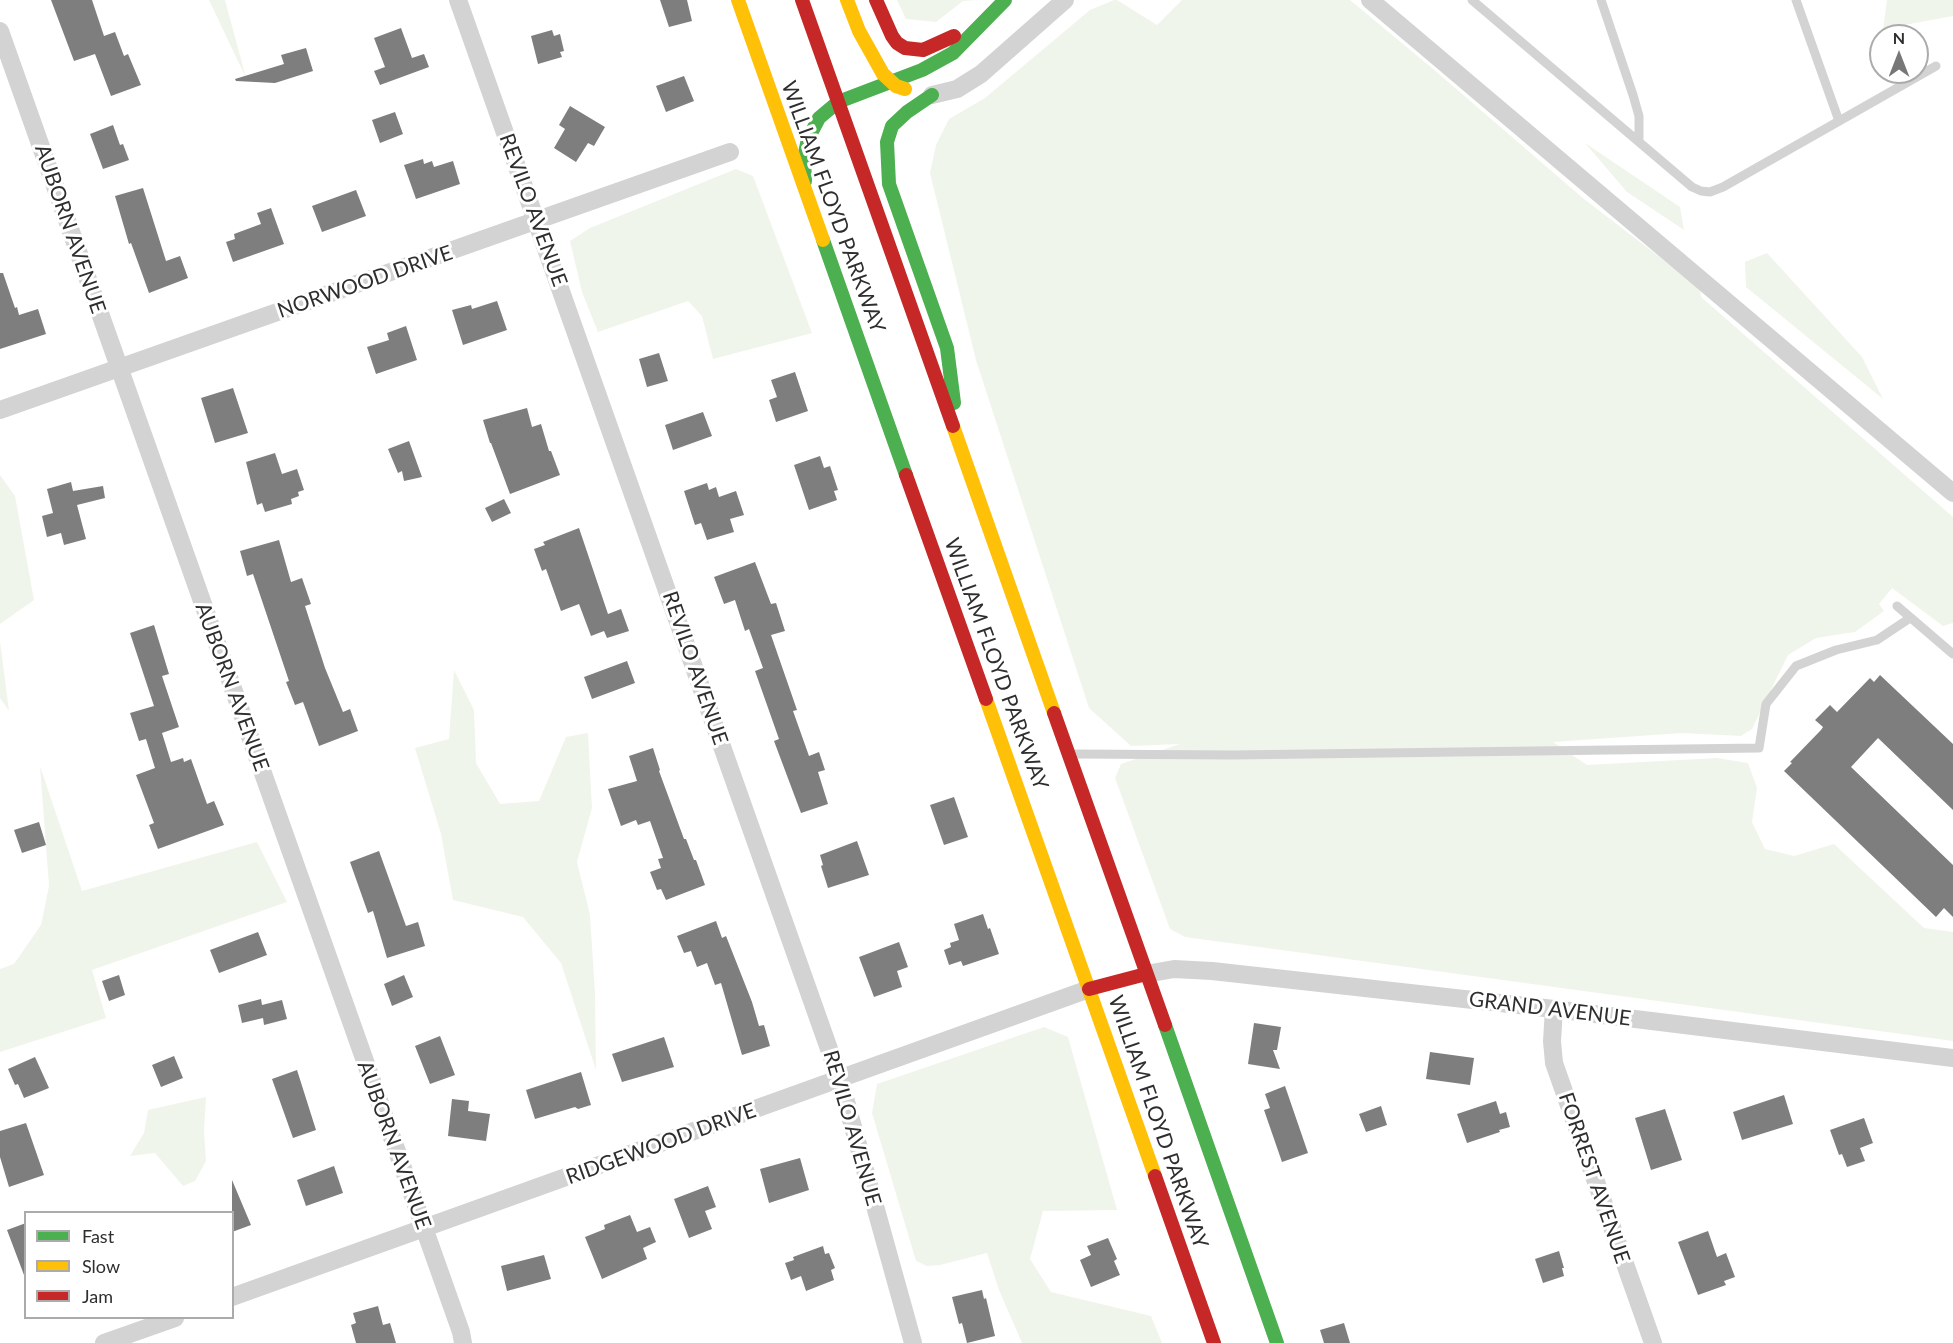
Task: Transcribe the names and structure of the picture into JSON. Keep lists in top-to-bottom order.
{
  "streets": {
    "main road": ["WILLIAM FLOYD PARKWAY"],
    "street": [
      "REVILO AVENUE",
      "AUBORN AVENUE",
      "NORWOOD DRIVE",
      "GRAND AVENUE",
      "RIDGEWOOD DRIVE",
      "FORREST AVENUE"
    ]
  },
  "crossings": [
    ["WILLIAM FLOYD PARKWAY", "GRAND AVENUE"],
    ["WILLIAM FLOYD PARKWAY", "RIDGEWOOD DRIVE"],
    ["REVILO AVENUE", "NORWOOD DRIVE"],
    ["REVILO AVENUE", "RIDGEWOOD DRIVE"],
    ["AUBORN AVENUE", "NORWOOD DRIVE"],
    ["AUBORN AVENUE", "RIDGEWOOD DRIVE"],
    ["GRAND AVENUE", "FORREST AVENUE"]
  ],
  "legend": ["Fast", "Slow", "Jam"],
  "north": "top"
}
